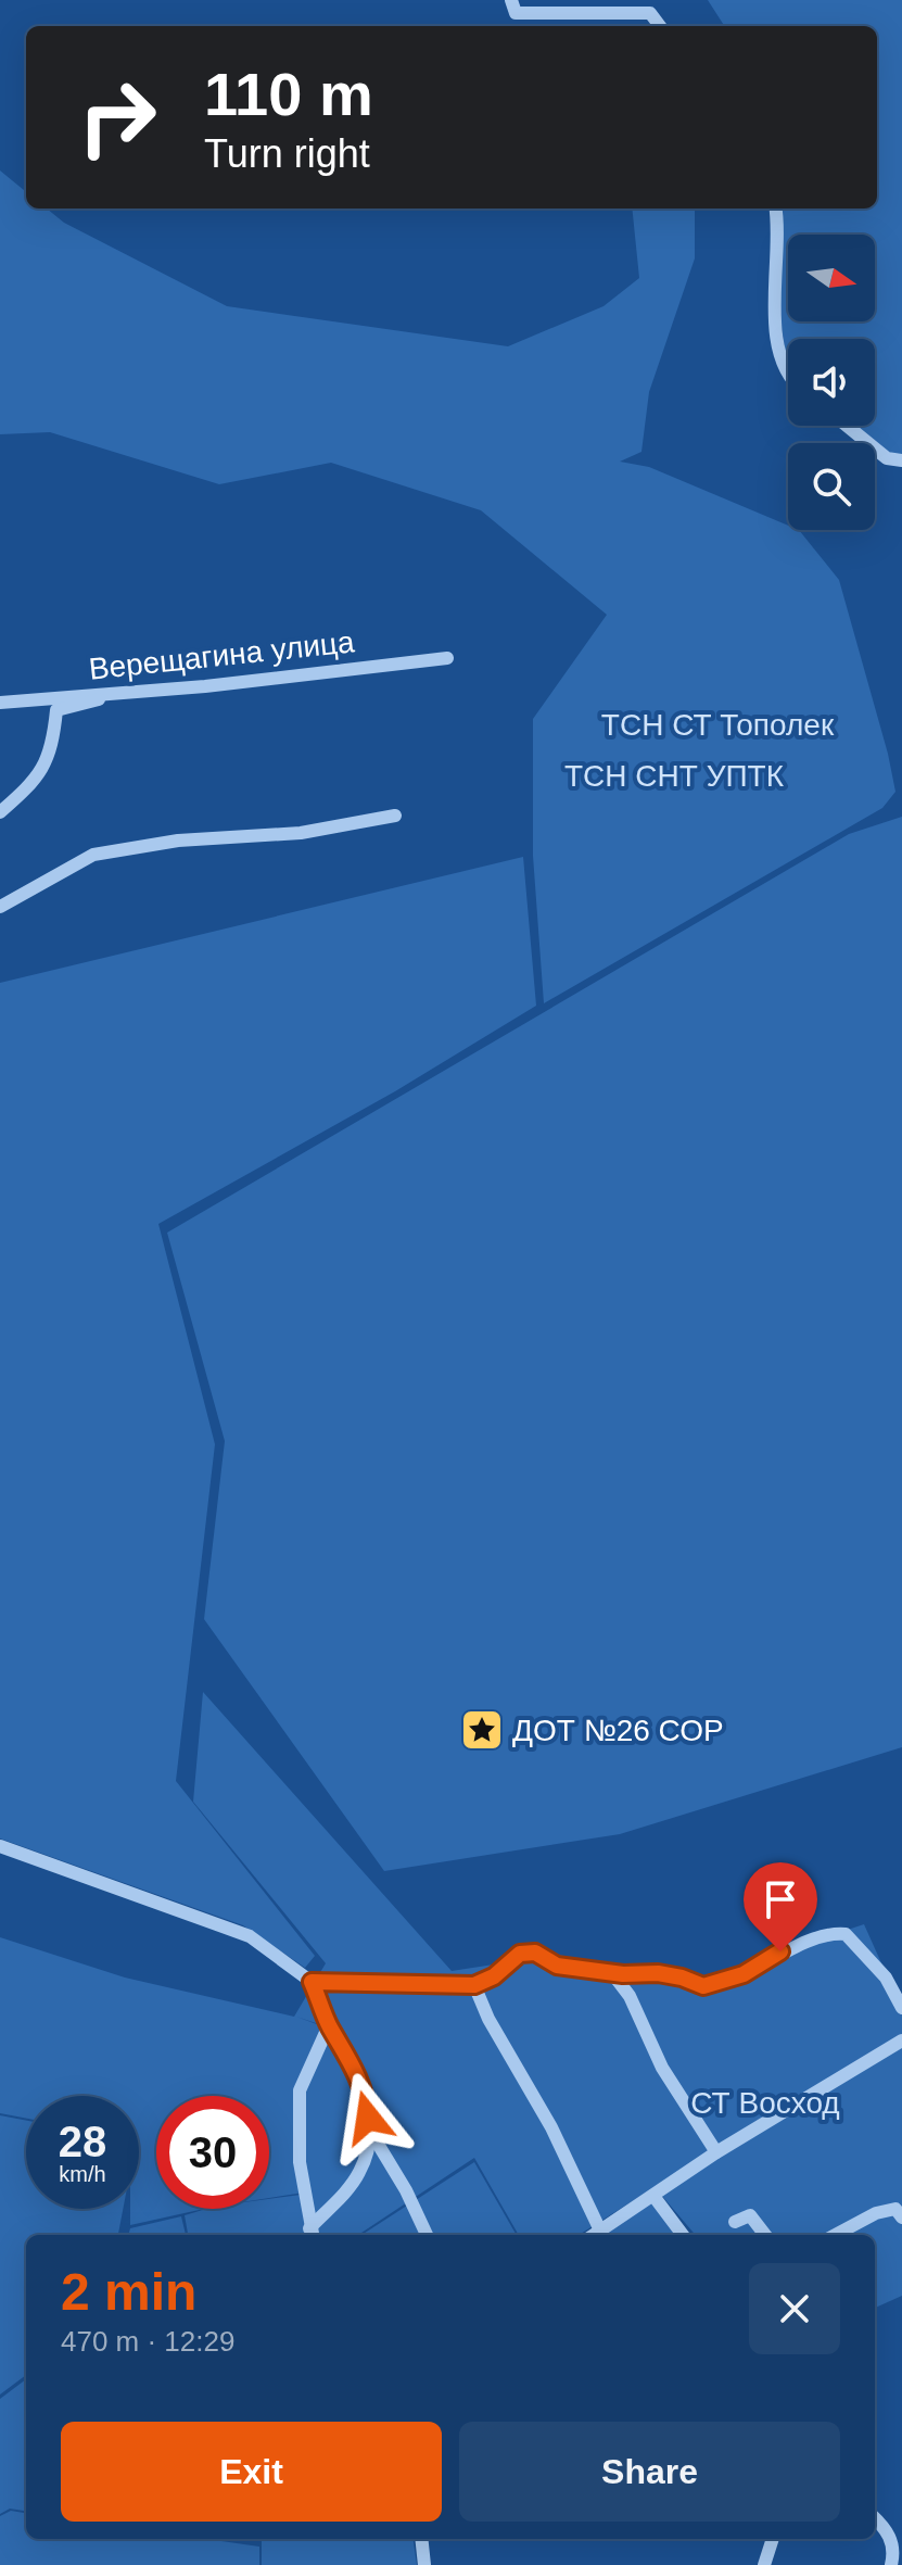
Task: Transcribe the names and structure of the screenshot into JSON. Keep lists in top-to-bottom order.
{
  "streets": {
    "street": ["Верещагина улица"]
  },
  "parks": ["ТСН СТ Тополек", "ТСН СНТ УПТК", "СТ Восход"],
  "places": {
    "place": ["ДОТ №26 СОР"]
  },
  "north": "right",
  "page": {
    "turn": ["110 m", "Turn right"],
    "speed": "28 km/h",
    "limit": "30",
    "heading": ["2 min", "470 m · 12:29"],
    "buttons": ["Exit", "Share"]
  }
}
